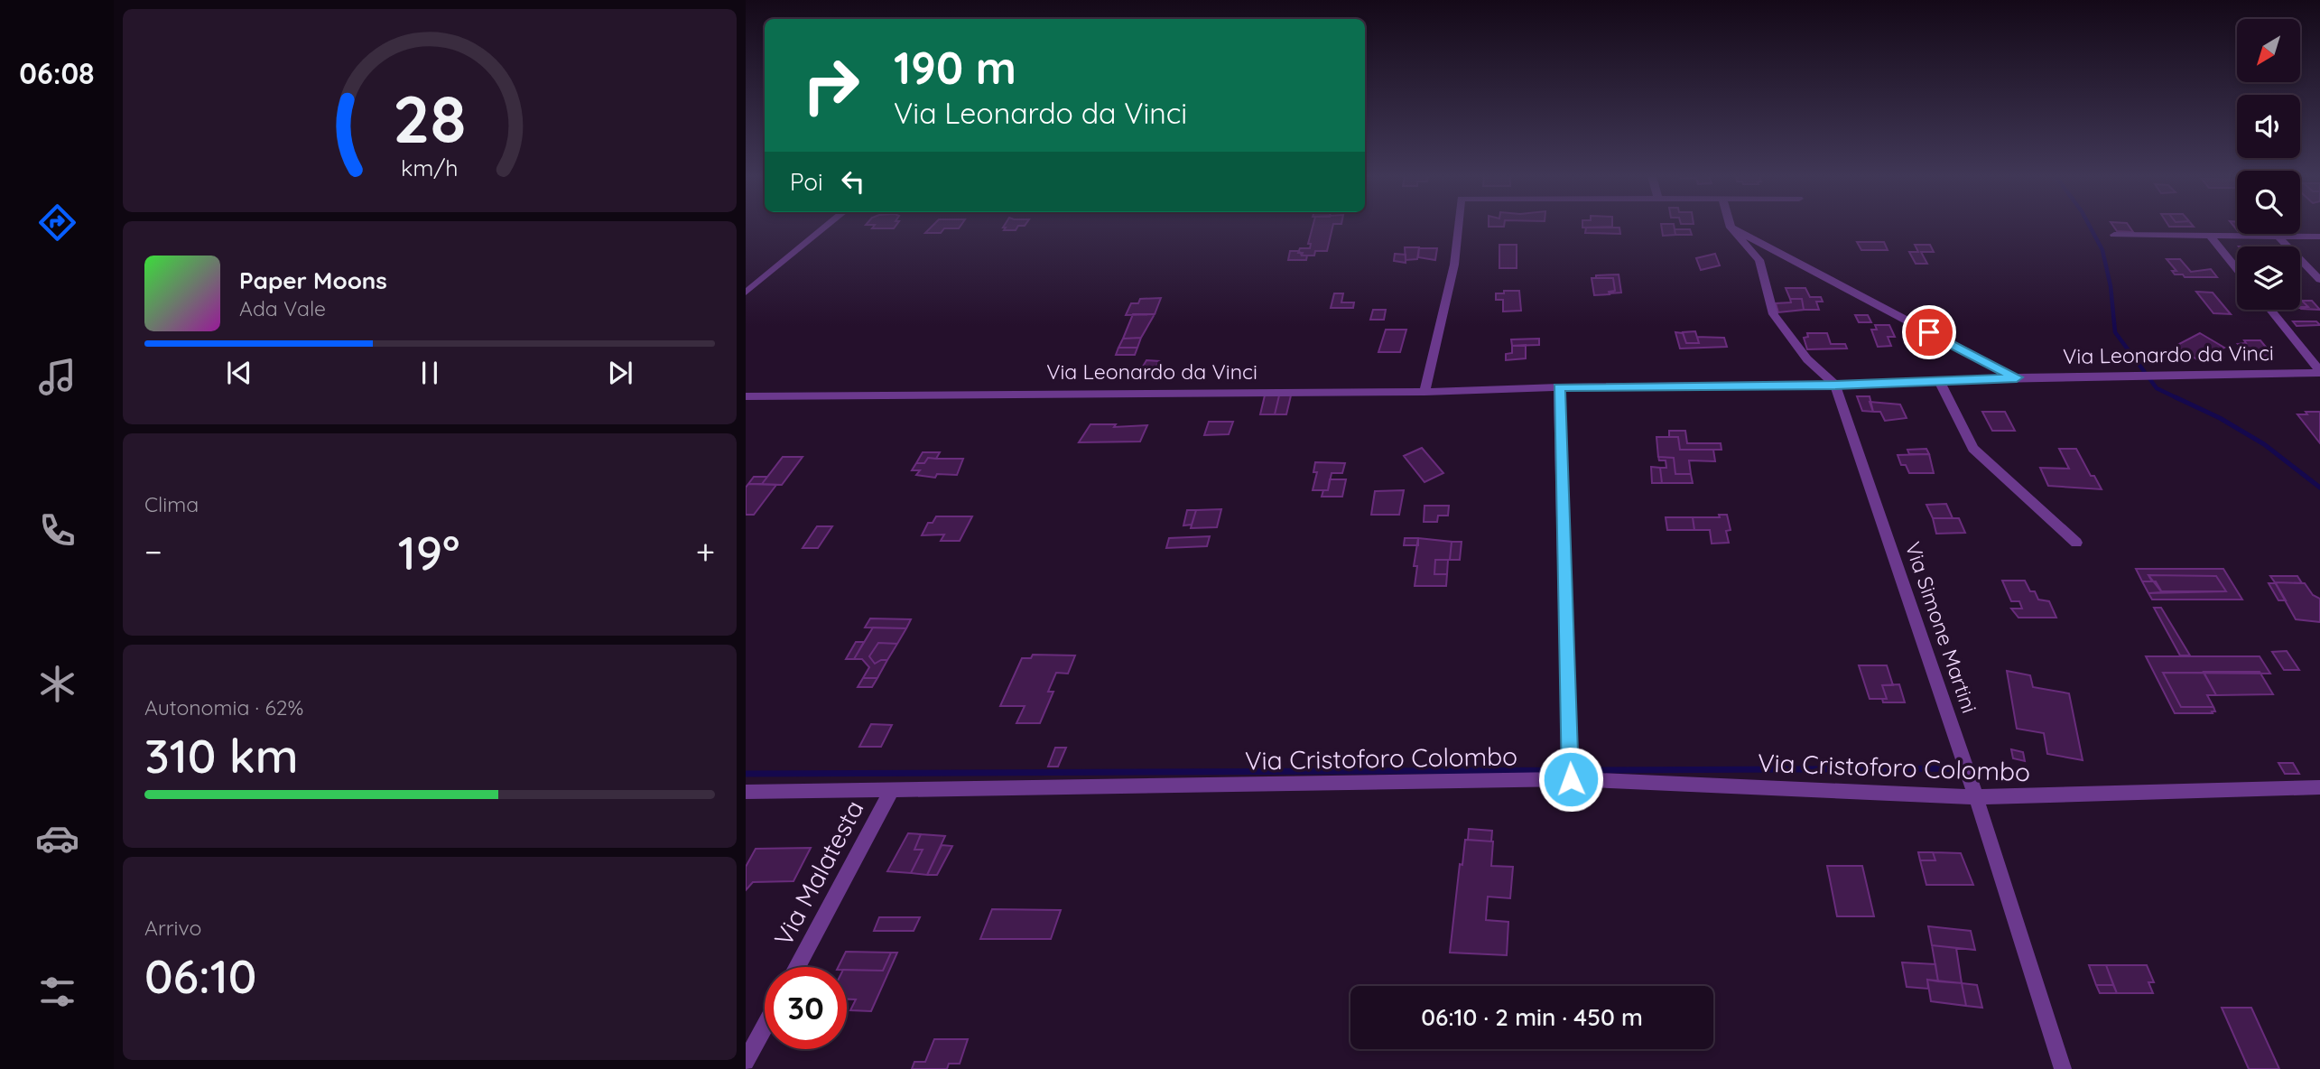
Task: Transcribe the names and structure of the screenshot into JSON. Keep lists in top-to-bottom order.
{
  "streets": {
    "street": [
      "Via Leonardo da Vinci",
      "Via Simone Martini",
      "Via Cristoforo Colombo",
      "Via Malatesta"
    ]
  },
  "crossings": [
    ["Via Leonardo da Vinci", "Via Simone Martini"],
    ["Via Simone Martini", "Via Cristoforo Colombo"],
    ["Via Cristoforo Colombo", "Via Malatesta"]
  ],
  "north": "bottom left",
  "page": {
    "tabs": "06:08",
    "turn": ["190 m", "Via Leonardo da Vinci"],
    "then": "Poi",
    "song": ["Paper Moons", "Ada Vale"],
    "tile": [
      "Clima",
      ["Autonomia · 62%", "310 km"],
      ["Arrivo", "06:10"]
    ],
    "heat": ["−", "19°", "+"],
    "limit": "30",
    "trip": "06:10 · 2 min · 450 m",
    "gauge": ["28", "km/h"]
  }
}
